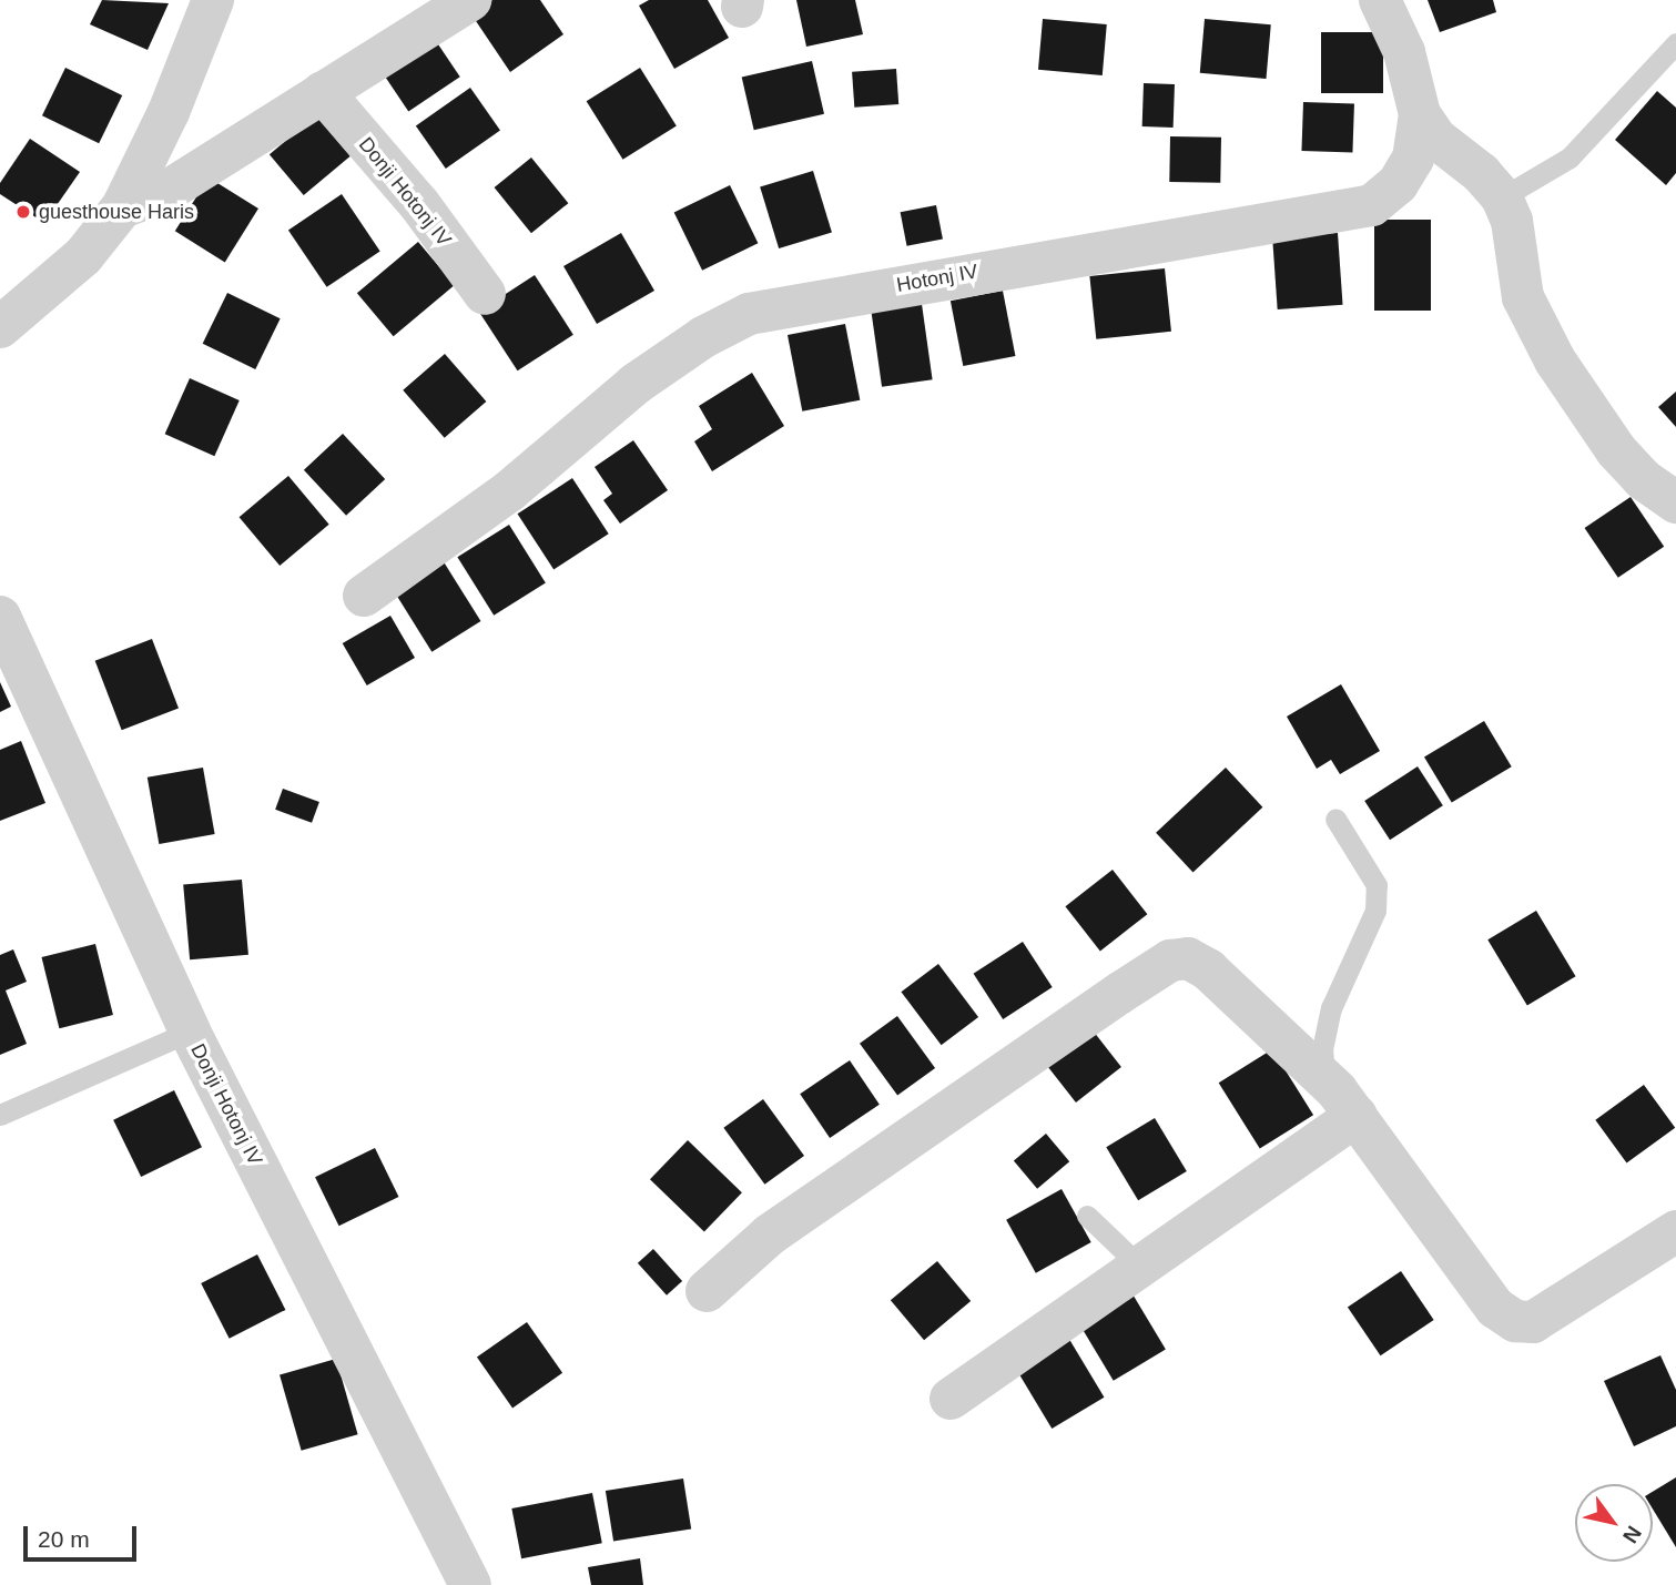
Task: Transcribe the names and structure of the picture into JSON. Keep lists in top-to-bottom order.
{
  "streets": {
    "street": ["Donji Hotonj IV", "Hotonj IV"]
  },
  "places": ["guesthouse Haris"],
  "scale_bar": "20 m",
  "north": "bottom right"
}
